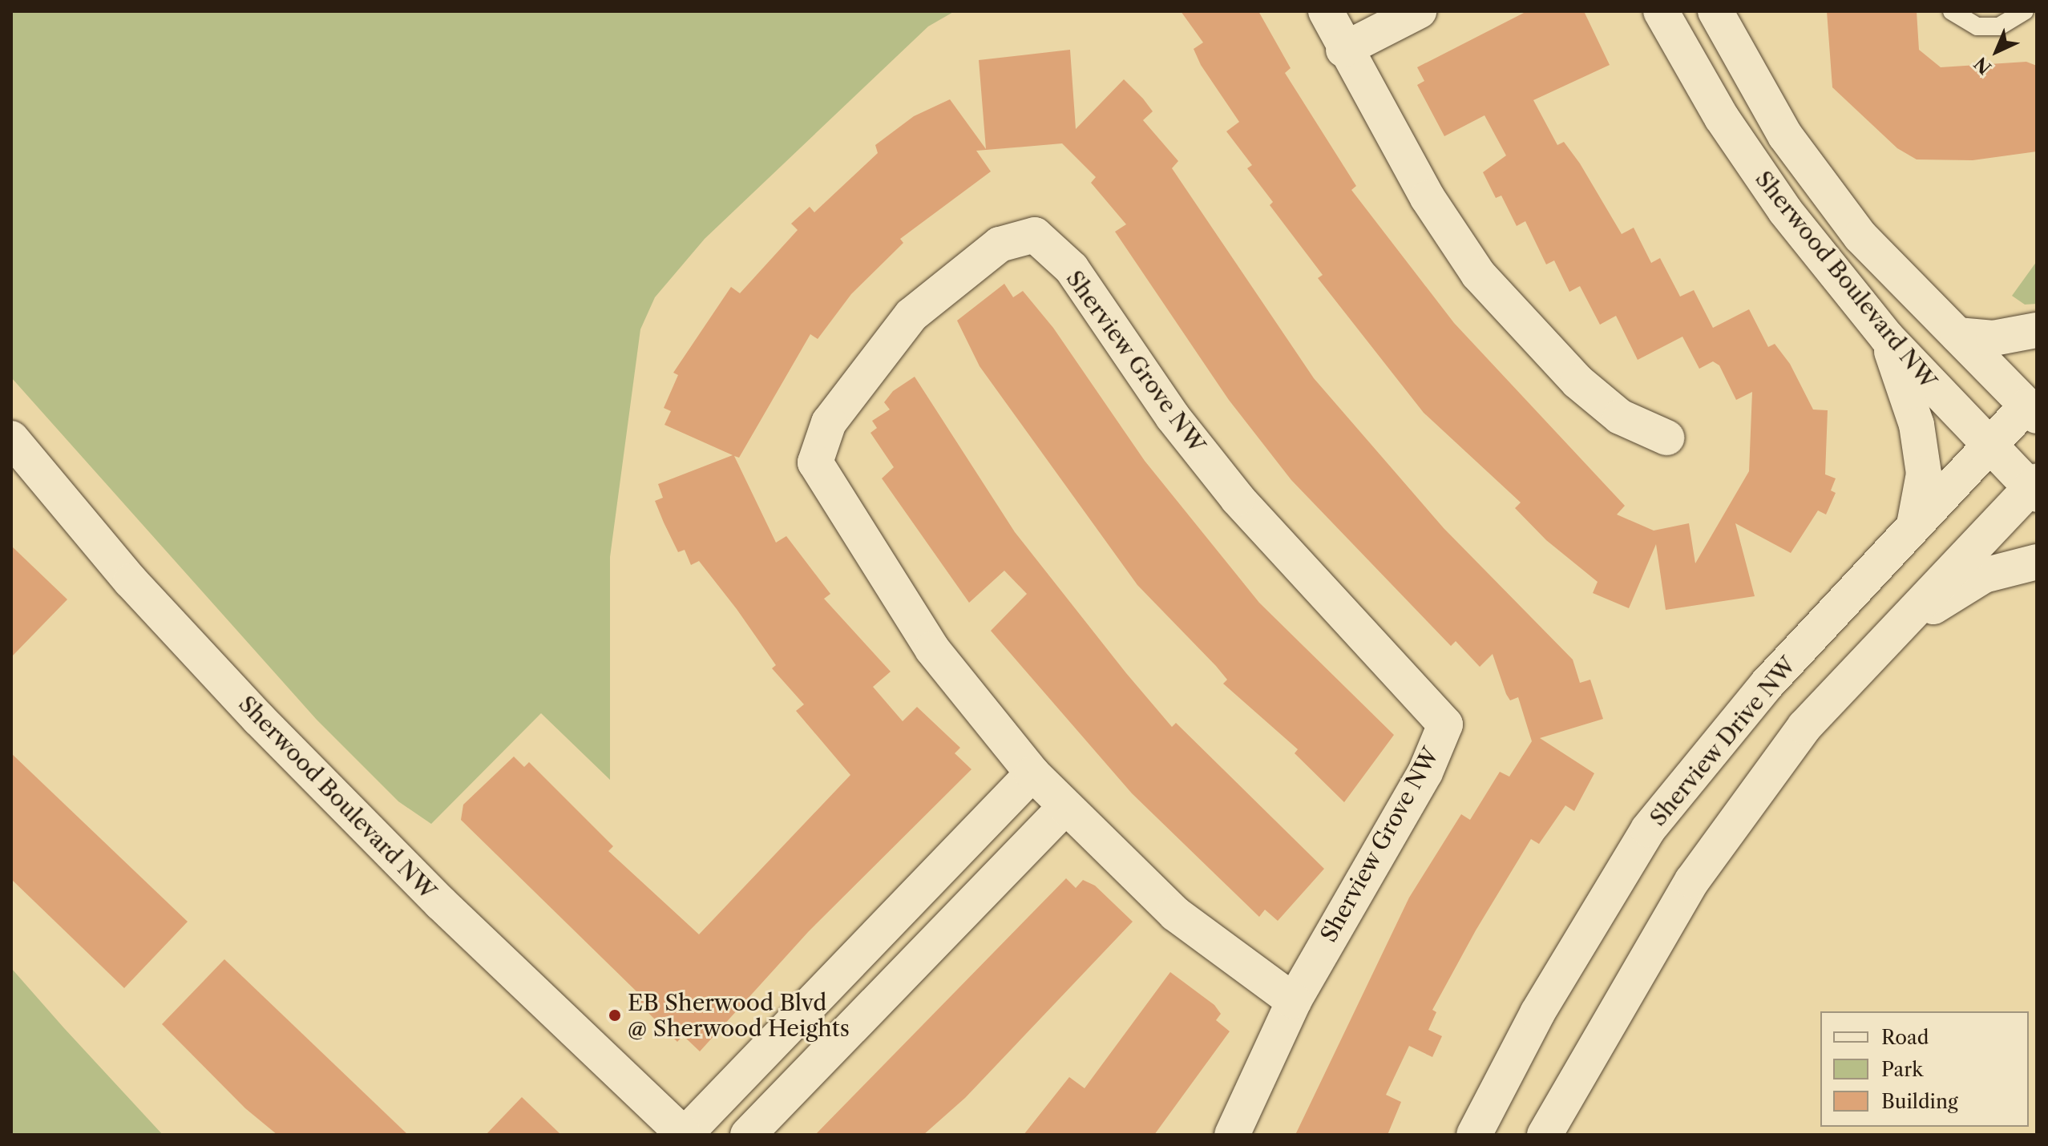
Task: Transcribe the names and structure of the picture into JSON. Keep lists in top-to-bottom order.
{
  "streets": {
    "street": ["Sherwood Boulevard NW", "Sherview Grove NW", "Sherview Drive NW"]
  },
  "crossings": [
    ["Sherwood Boulevard NW", "Sherview Drive NW"]
  ],
  "places": ["EB Sherwood Blvd @ Sherwood Heights"],
  "legend": ["Road", "Park", "Building"],
  "north": "bottom left"
}
